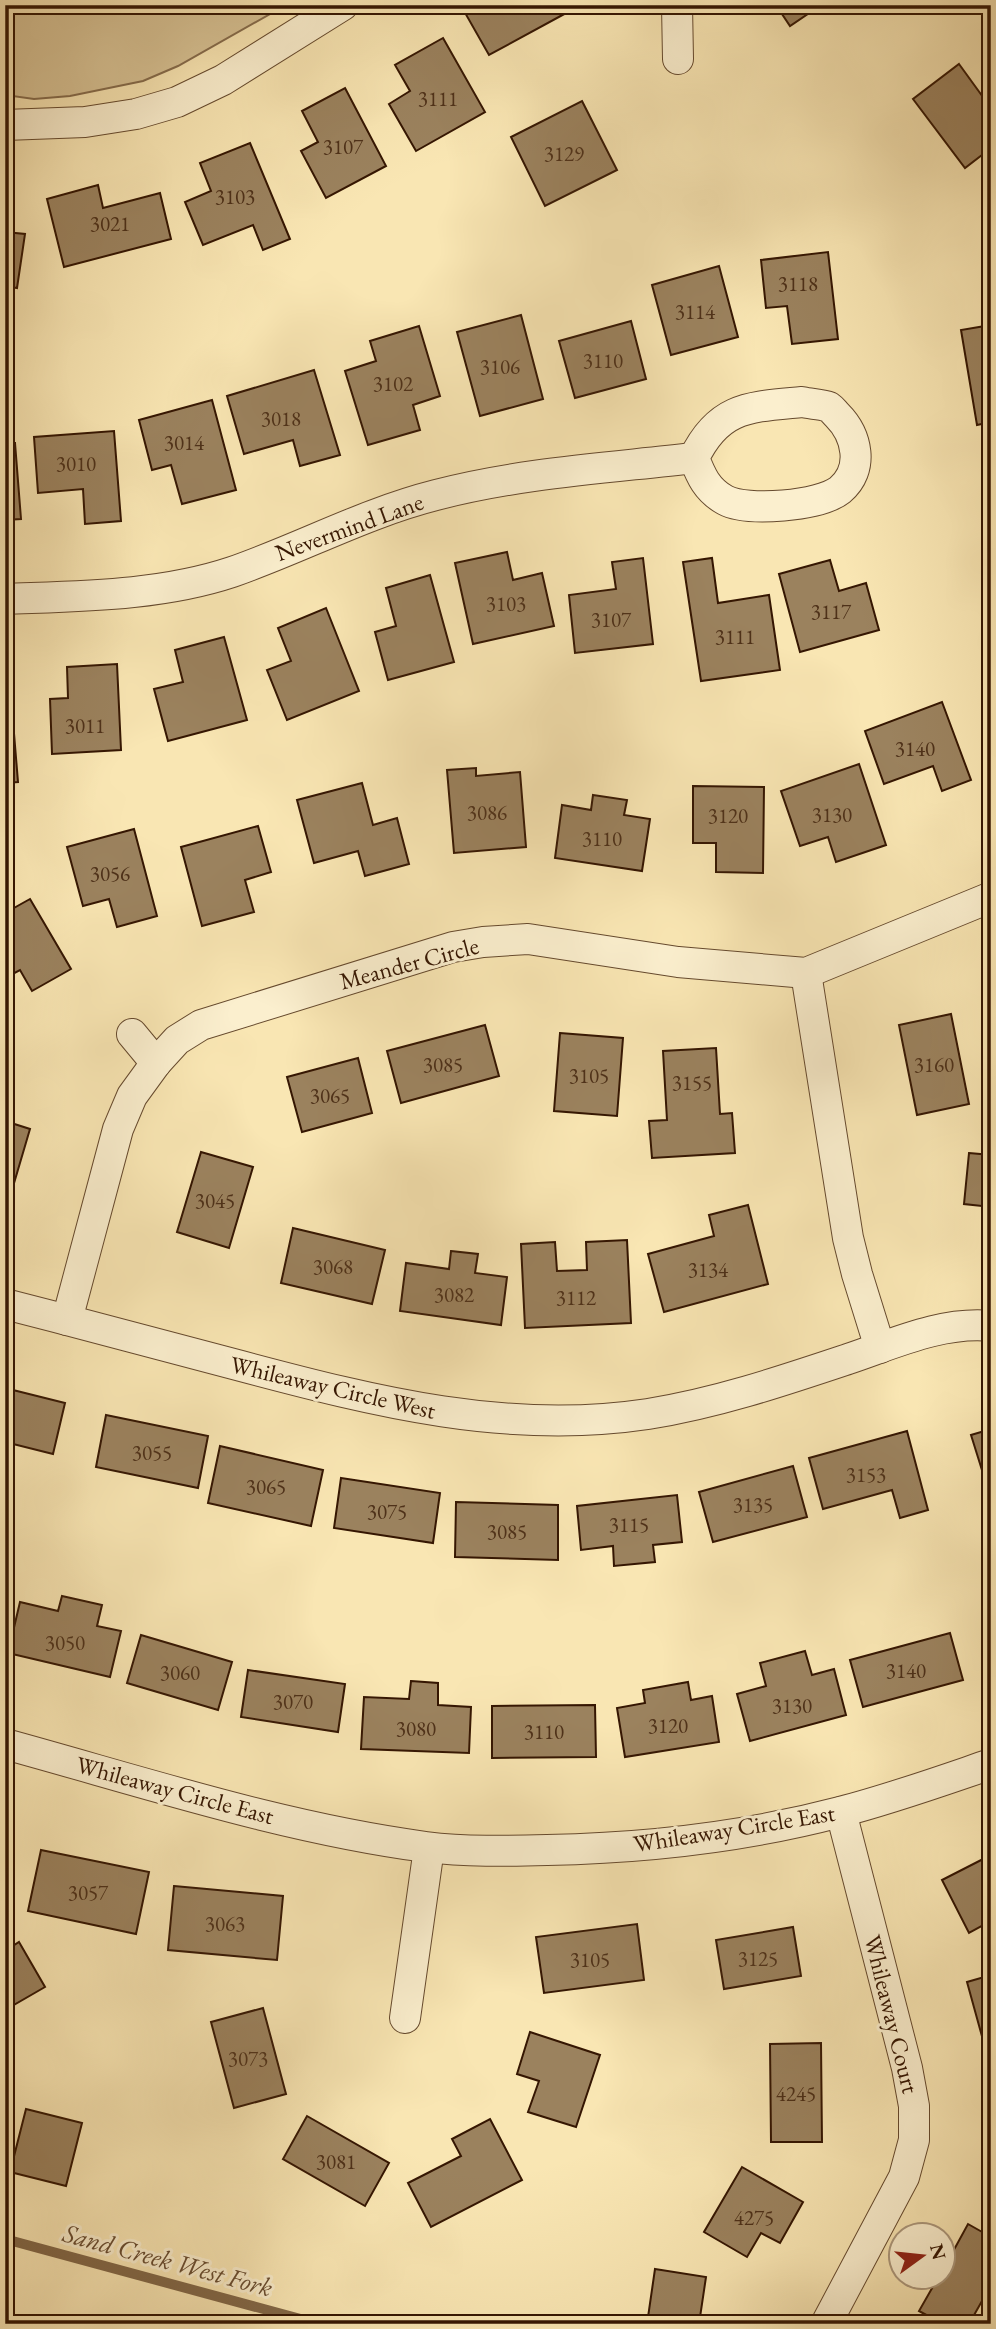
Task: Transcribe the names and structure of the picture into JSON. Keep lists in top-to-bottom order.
{
  "streets": {
    "street": [
      "Nevermind Lane",
      "Meander Circle",
      "Whileaway Circle West",
      "Whileaway Circle East",
      "Whileaway Court"
    ]
  },
  "crossings": [
    ["Meander Circle", "Whileaway Circle West"],
    ["Whileaway Circle East", "Whileaway Court"]
  ],
  "water": ["Sand Creek West Fork"],
  "house_numbers": [
    "3111",
    "3107",
    "3129",
    "3103",
    "3021",
    "3118",
    "3114",
    "3110",
    "3106",
    "3102",
    "3018",
    "3014",
    "3010",
    "3103",
    "3117",
    "3107",
    "3111",
    "3011",
    "3140",
    "3086",
    "3130",
    "3120",
    "3110",
    "3056",
    "3085",
    "3160",
    "3105",
    "3155",
    "3065",
    "3045",
    "3068",
    "3134",
    "3082",
    "3112",
    "3055",
    "3153",
    "3065",
    "3135",
    "3075",
    "3115",
    "3085",
    "3050",
    "3140",
    "3060",
    "3070",
    "3130",
    "3120",
    "3080",
    "3110",
    "3057",
    "3063",
    "3125",
    "3105",
    "3073",
    "4245",
    "3081",
    "4275"
  ],
  "north": "right"
}
